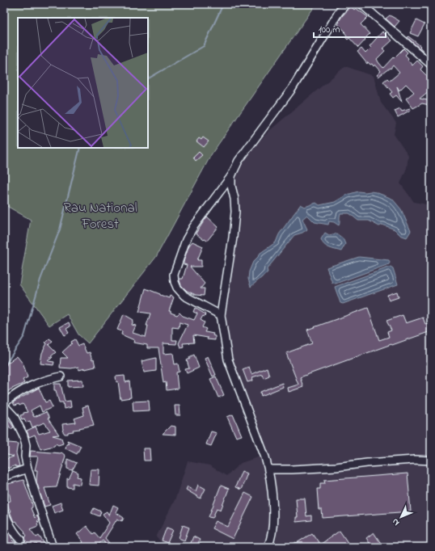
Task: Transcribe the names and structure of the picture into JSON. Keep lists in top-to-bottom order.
{
  "parks": ["Rau National Forest"],
  "scale_bar": "100 m",
  "north": "bottom left"
}
